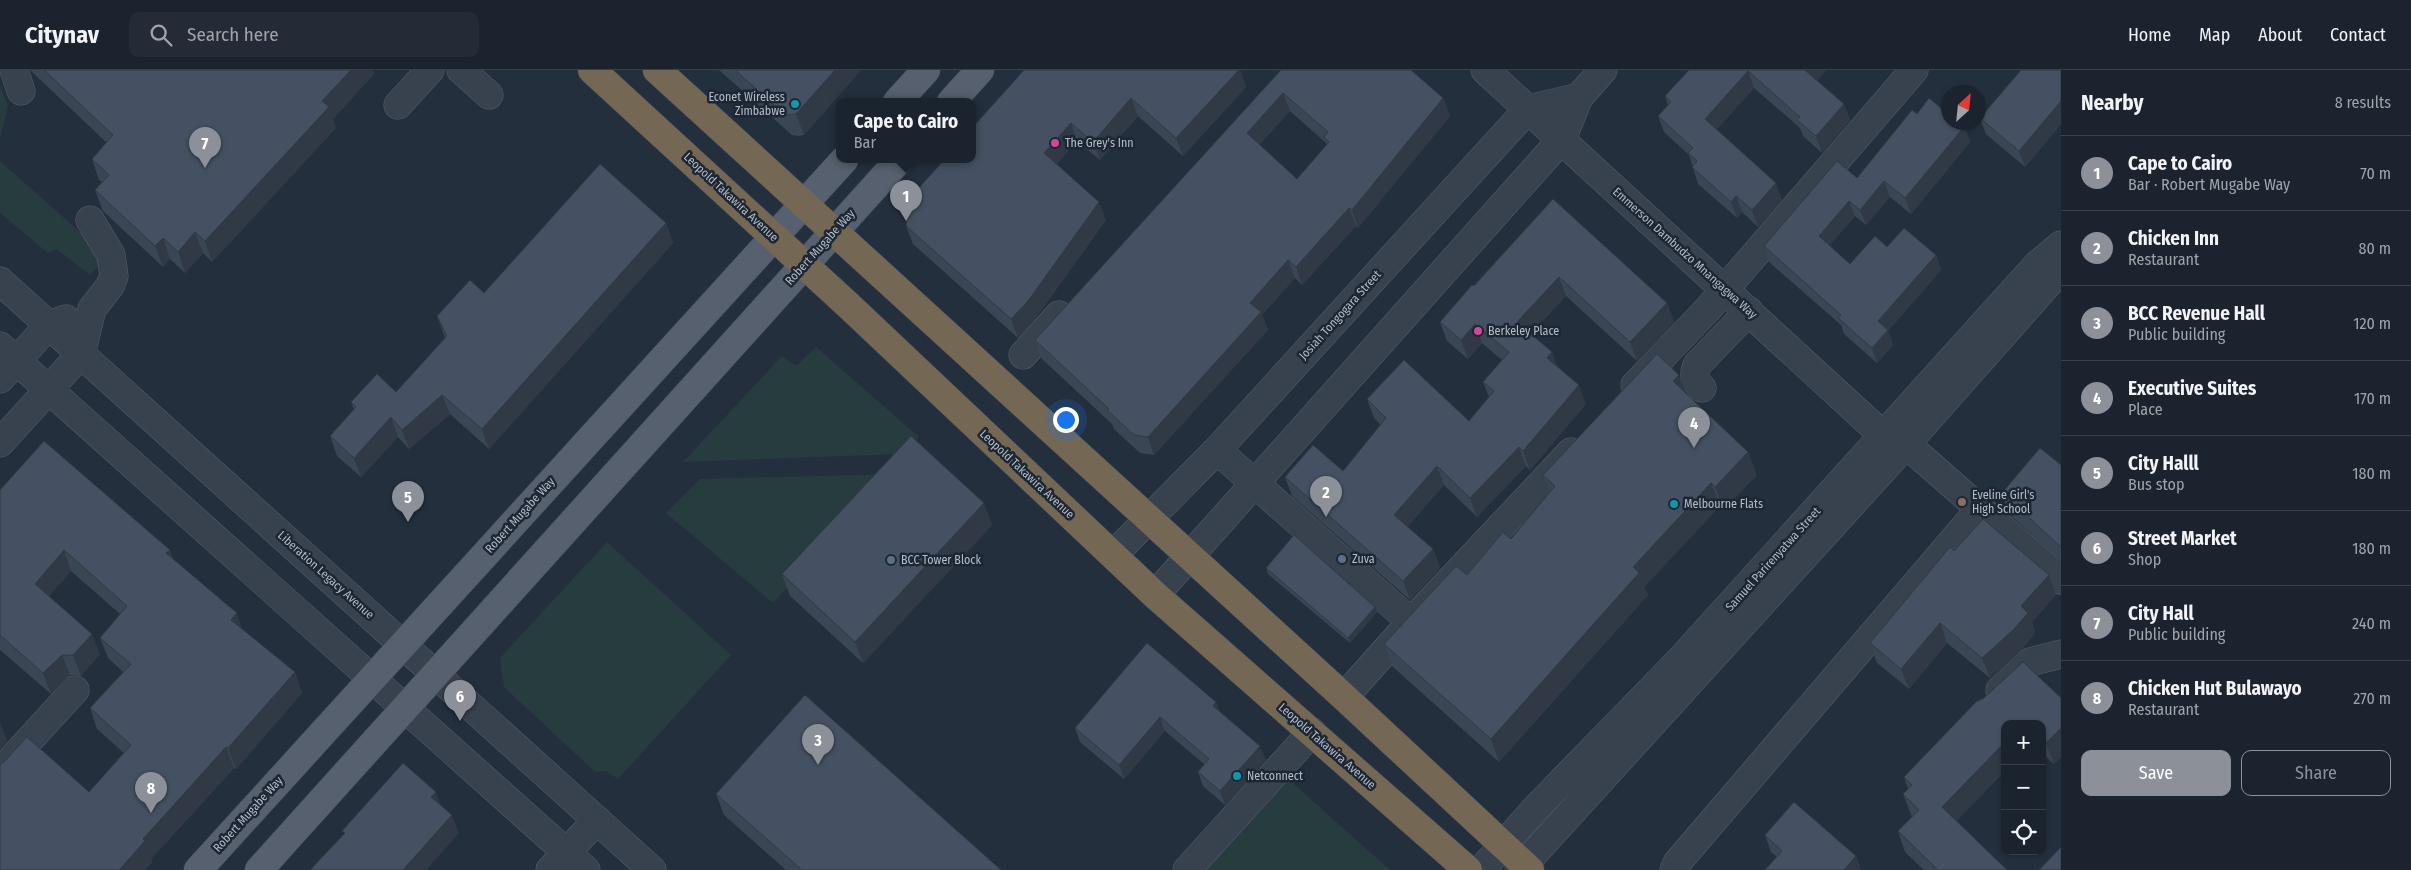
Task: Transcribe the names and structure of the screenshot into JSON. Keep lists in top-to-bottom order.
{
  "streets": {
    "highway": ["Leopold Takawira Avenue"],
    "main road": ["Robert Mugabe Way"],
    "street": [
      "Emmerson Dambudzo Mnangagwa Way",
      "Josiah Tongogara Street",
      "Samuel Parirenyatwa Street",
      "Liberation Legacy Avenue"
    ]
  },
  "crossings": [
    ["Leopold Takawira Avenue", "Robert Mugabe Way"],
    ["Leopold Takawira Avenue", "Josiah Tongogara Street"],
    ["Robert Mugabe Way", "Liberation Legacy Avenue"],
    ["Emmerson Dambudzo Mnangagwa Way", "Josiah Tongogara Street"],
    ["Emmerson Dambudzo Mnangagwa Way", "Samuel Parirenyatwa Street"]
  ],
  "places": [
    "Econet Wireless Zimbabwe",
    "The Grey's Inn",
    "Berkeley Place",
    "Eveline Girl's High School",
    "Melbourne Flats",
    "Zuva",
    "BCC Tower Block",
    "Netconnect"
  ],
  "north": "top right",
  "page": {
    "header": "Citynav",
    "search": "Search here",
    "nav": [
      "Home",
      "Map",
      "About",
      "Contact"
    ],
    "heading": ["Nearby", "8 results"],
    "popup": ["Cape to Cairo", "Bar"],
    "pins": [
      "7",
      "1",
      "4",
      "2",
      "5",
      "6",
      "3",
      "8"
    ],
    "list": [
      {
        "mark": "1",
        "name": "Cape to Cairo",
        "note": "Bar · Robert Mugabe Way",
        "value": "70 m"
      },
      {
        "mark": "2",
        "name": "Chicken Inn",
        "note": "Restaurant",
        "value": "80 m"
      },
      {
        "mark": "3",
        "name": "BCC Revenue Hall",
        "note": "Public building",
        "value": "120 m"
      },
      {
        "mark": "4",
        "name": "Executive Suites",
        "note": "Place",
        "value": "170 m"
      },
      {
        "mark": "5",
        "name": "City Halll",
        "note": "Bus stop",
        "value": "180 m"
      },
      {
        "mark": "6",
        "name": "Street Market",
        "note": "Shop",
        "value": "180 m"
      },
      {
        "mark": "7",
        "name": "City Hall",
        "note": "Public building",
        "value": "240 m"
      },
      {
        "mark": "8",
        "name": "Chicken Hut Bulawayo",
        "note": "Restaurant",
        "value": "270 m"
      }
    ],
    "map_buttons": ["+", "−"],
    "buttons": ["Save", "Share"]
  }
}
